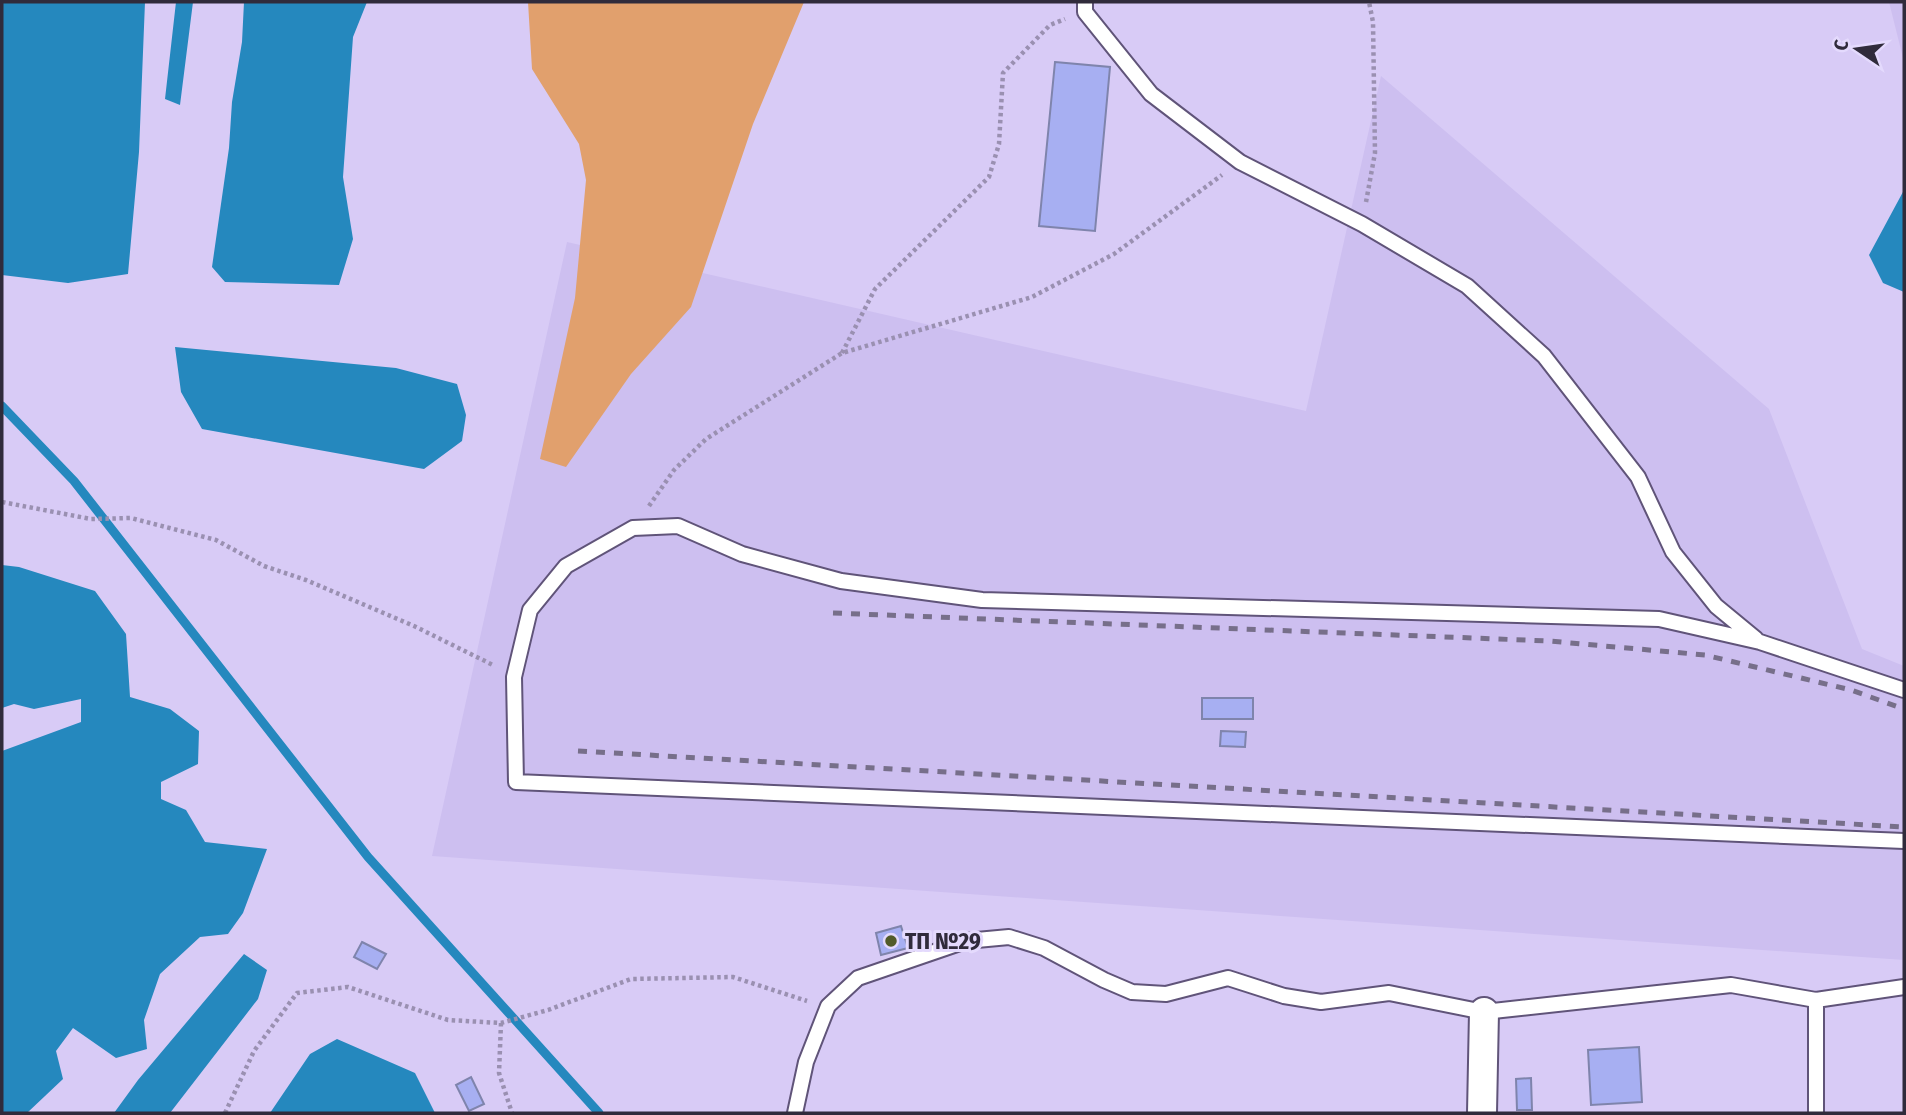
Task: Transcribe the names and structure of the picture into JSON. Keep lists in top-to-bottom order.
{
  "places": ["ТП №29"],
  "north": "left"
}
